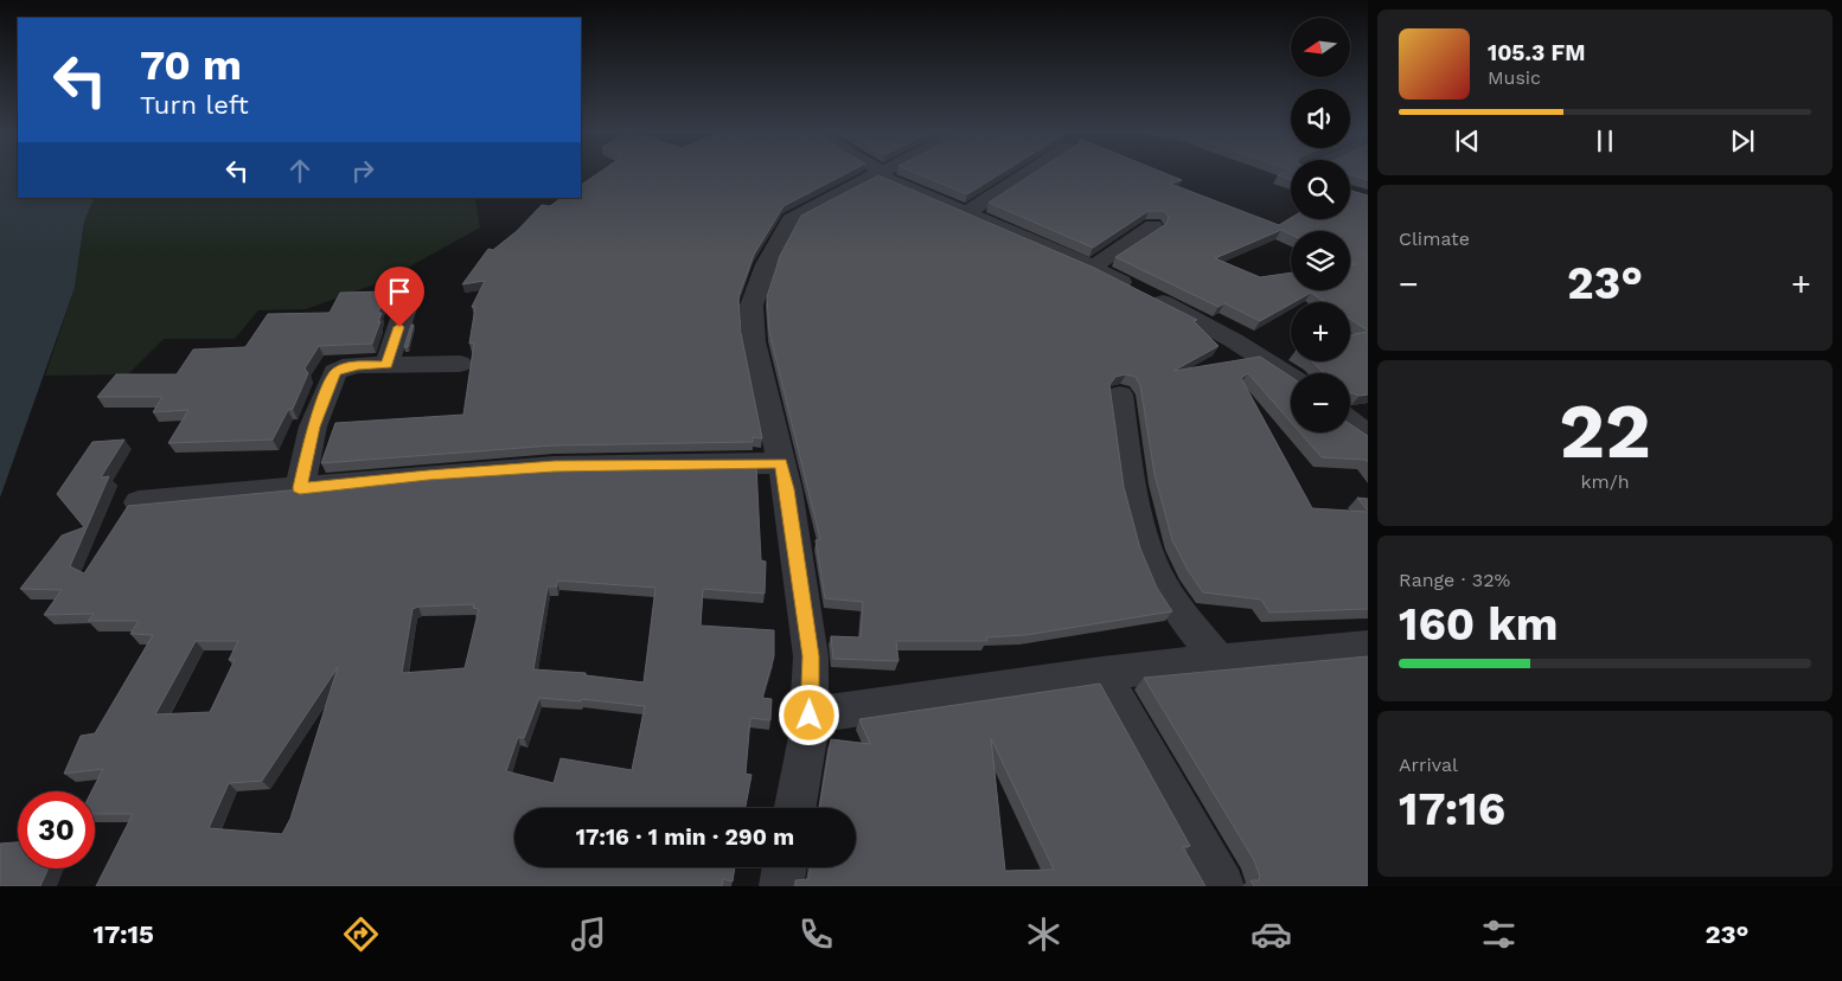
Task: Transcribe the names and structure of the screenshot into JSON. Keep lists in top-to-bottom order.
{
  "north": "left",
  "page": {
    "map_buttons": ["+", "−"],
    "turn": ["70 m", "Turn left"],
    "song": ["105.3 FM", "Music"],
    "tile": [
      "Climate",
      ["22", "km/h"],
      ["Range · 32%", "160 km"],
      ["Arrival", "17:16"]
    ],
    "heat": ["−", "23°", "+"],
    "limit": "30",
    "trip": "17:16 · 1 min · 290 m",
    "tabs": ["17:15", "23°"]
  }
}
